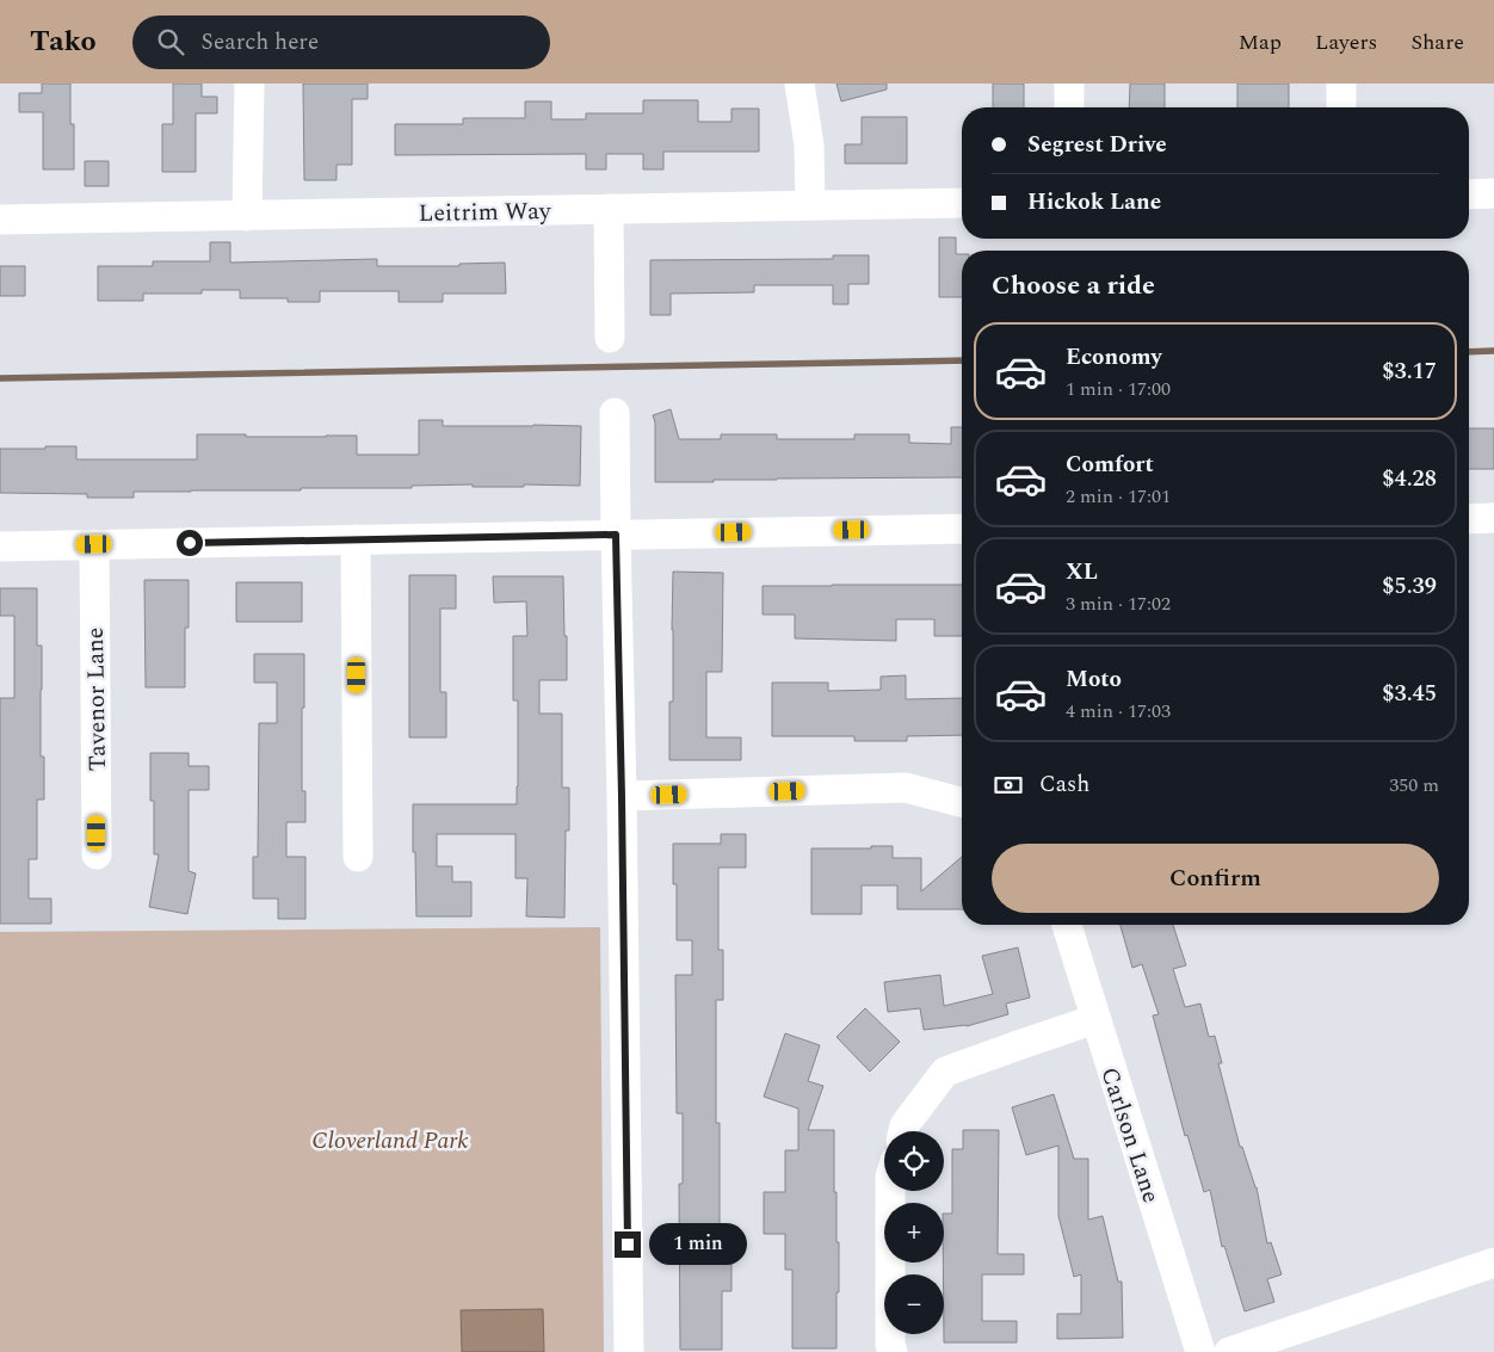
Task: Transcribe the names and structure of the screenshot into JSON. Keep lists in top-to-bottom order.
{
  "streets": {
    "street": ["Leitrim Way", "Tavenor Lane", "Carlson Lane"]
  },
  "parks": ["Cloverland Park"],
  "page": {
    "header": "Tako",
    "search": "Search here",
    "nav": ["Map", "Layers", "Share"],
    "banner": ["Segrest Drive", "Hickok Lane"],
    "heading": "Choose a ride",
    "list": [
      {
        "name": "Economy",
        "note": "1 min · 17:00",
        "value": "$3.17"
      },
      {
        "name": "Comfort",
        "note": "2 min · 17:01",
        "value": "$4.28"
      },
      {
        "name": "XL",
        "note": "3 min · 17:02",
        "value": "$5.39"
      },
      {
        "name": "Moto",
        "note": "4 min · 17:03",
        "value": "$3.45"
      }
    ],
    "pay": ["Cash", "350 m"],
    "buttons": "Confirm",
    "map_buttons": ["+", "−"],
    "bubble": "1 min"
  }
}
